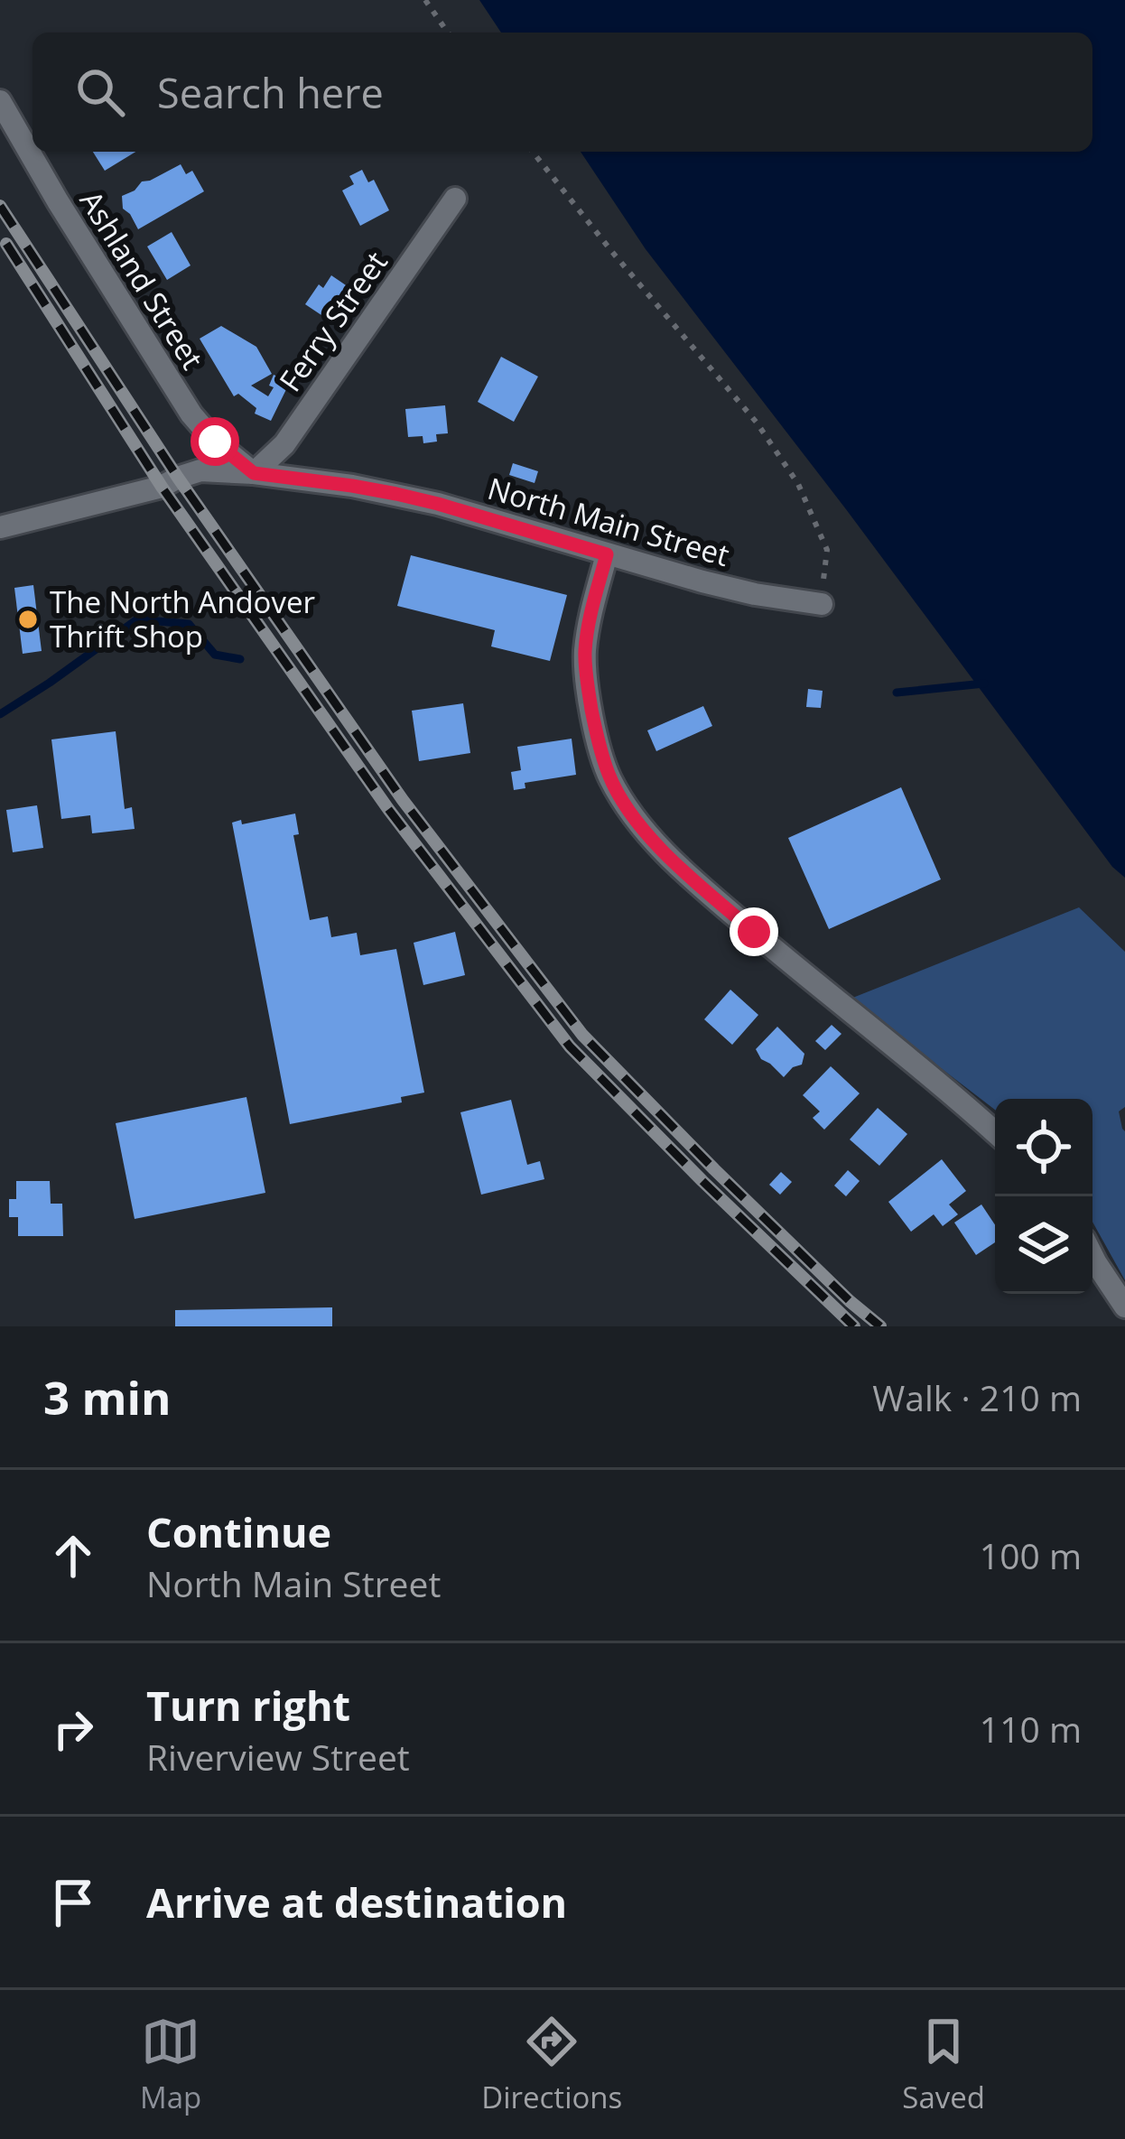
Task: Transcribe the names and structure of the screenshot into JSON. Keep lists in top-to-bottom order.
{
  "streets": {
    "street": ["Ashland Street", "Ferry Street", "North Main Street"]
  },
  "crossings": [
    ["Ashland Street", "Ferry Street"],
    ["Ashland Street", "North Main Street"],
    ["Ferry Street", "North Main Street"]
  ],
  "places": ["The North Andover Thrift Shop"],
  "page": {
    "search": "Search here",
    "heading": ["3 min", "Walk · 210 m"],
    "list": [
      ["Continue", "North Main Street", "100 m"],
      ["Turn right", "Riverview Street", "110 m"],
      "Arrive at destination"
    ],
    "nav": ["Map", "Directions", "Saved"]
  }
}
